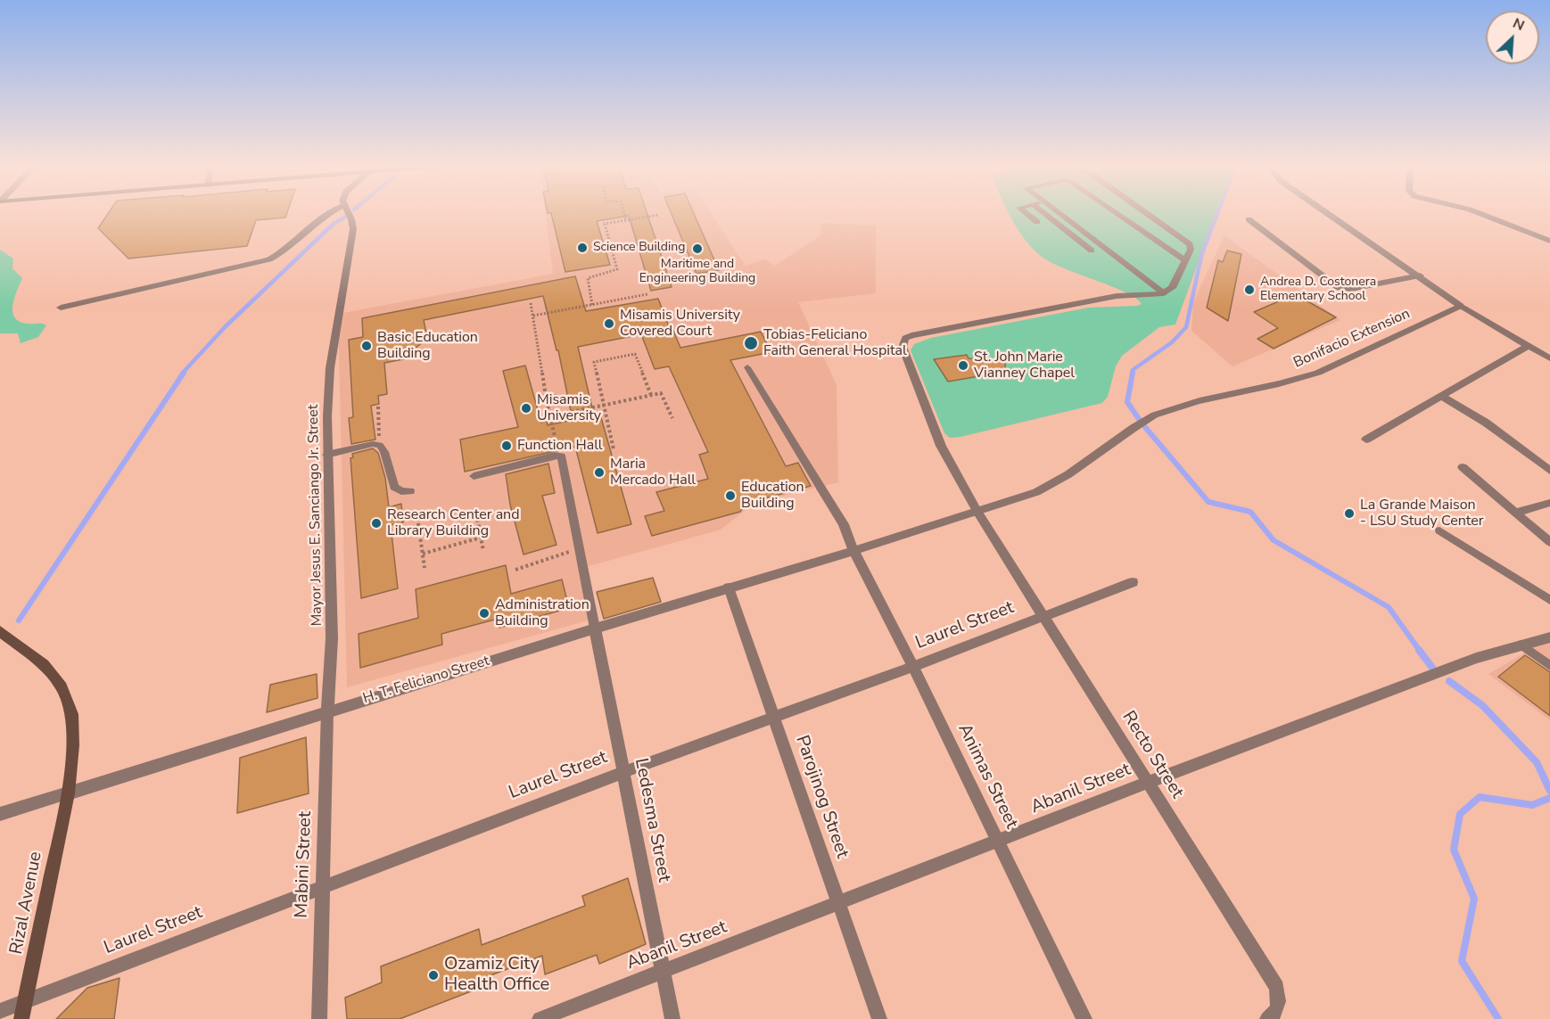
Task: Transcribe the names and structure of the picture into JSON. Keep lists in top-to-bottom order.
{
  "streets": {
    "main road": ["Rizal Avenue"],
    "street": [
      "Bonifacio Extension",
      "Mayor Jesus E. Sanciango Jr. Street",
      "Laurel Street",
      "H. T. Feliciano Street",
      "Recto Street",
      "Animas Street",
      "Abanil Street",
      "Parojinog Street",
      "Ledesma Street",
      "Mabini Street"
    ]
  },
  "crossings": [
    ["Bonifacio Extension", "H. T. Feliciano Street"],
    ["Bonifacio Extension", "Recto Street"],
    ["Bonifacio Extension", "Animas Street"],
    ["Mayor Jesus E. Sanciango Jr. Street", "H. T. Feliciano Street"],
    ["Mayor Jesus E. Sanciango Jr. Street", "Mabini Street"],
    ["Laurel Street", "Recto Street"],
    ["Laurel Street", "Animas Street"],
    ["Laurel Street", "Parojinog Street"],
    ["Laurel Street", "Ledesma Street"],
    ["Laurel Street", "Mabini Street"],
    ["Laurel Street", "Rizal Avenue"],
    ["H. T. Feliciano Street", "Animas Street"],
    ["H. T. Feliciano Street", "Parojinog Street"],
    ["H. T. Feliciano Street", "Ledesma Street"],
    ["H. T. Feliciano Street", "Mabini Street"],
    ["H. T. Feliciano Street", "Rizal Avenue"],
    ["Recto Street", "Abanil Street"],
    ["Animas Street", "Abanil Street"],
    ["Abanil Street", "Parojinog Street"],
    ["Abanil Street", "Ledesma Street"]
  ],
  "places": [
    "Science Building",
    "Maritime and Engineering Building",
    "Andrea D. Costonera Elementary School",
    "Misamis University Covered Court",
    "Tobias-Feliciano Faith General Hospital",
    "Basic Education Building",
    "St. John Marie Vianney Chapel",
    "Misamis University",
    "Function Hall",
    "Maria Mercado Hall",
    "Education Building",
    "La Grande Maison - LSU Study Center",
    "Research Center and Library Building",
    "Administration Building",
    "Ozamiz City Health Office"
  ],
  "north": "top right"
}
